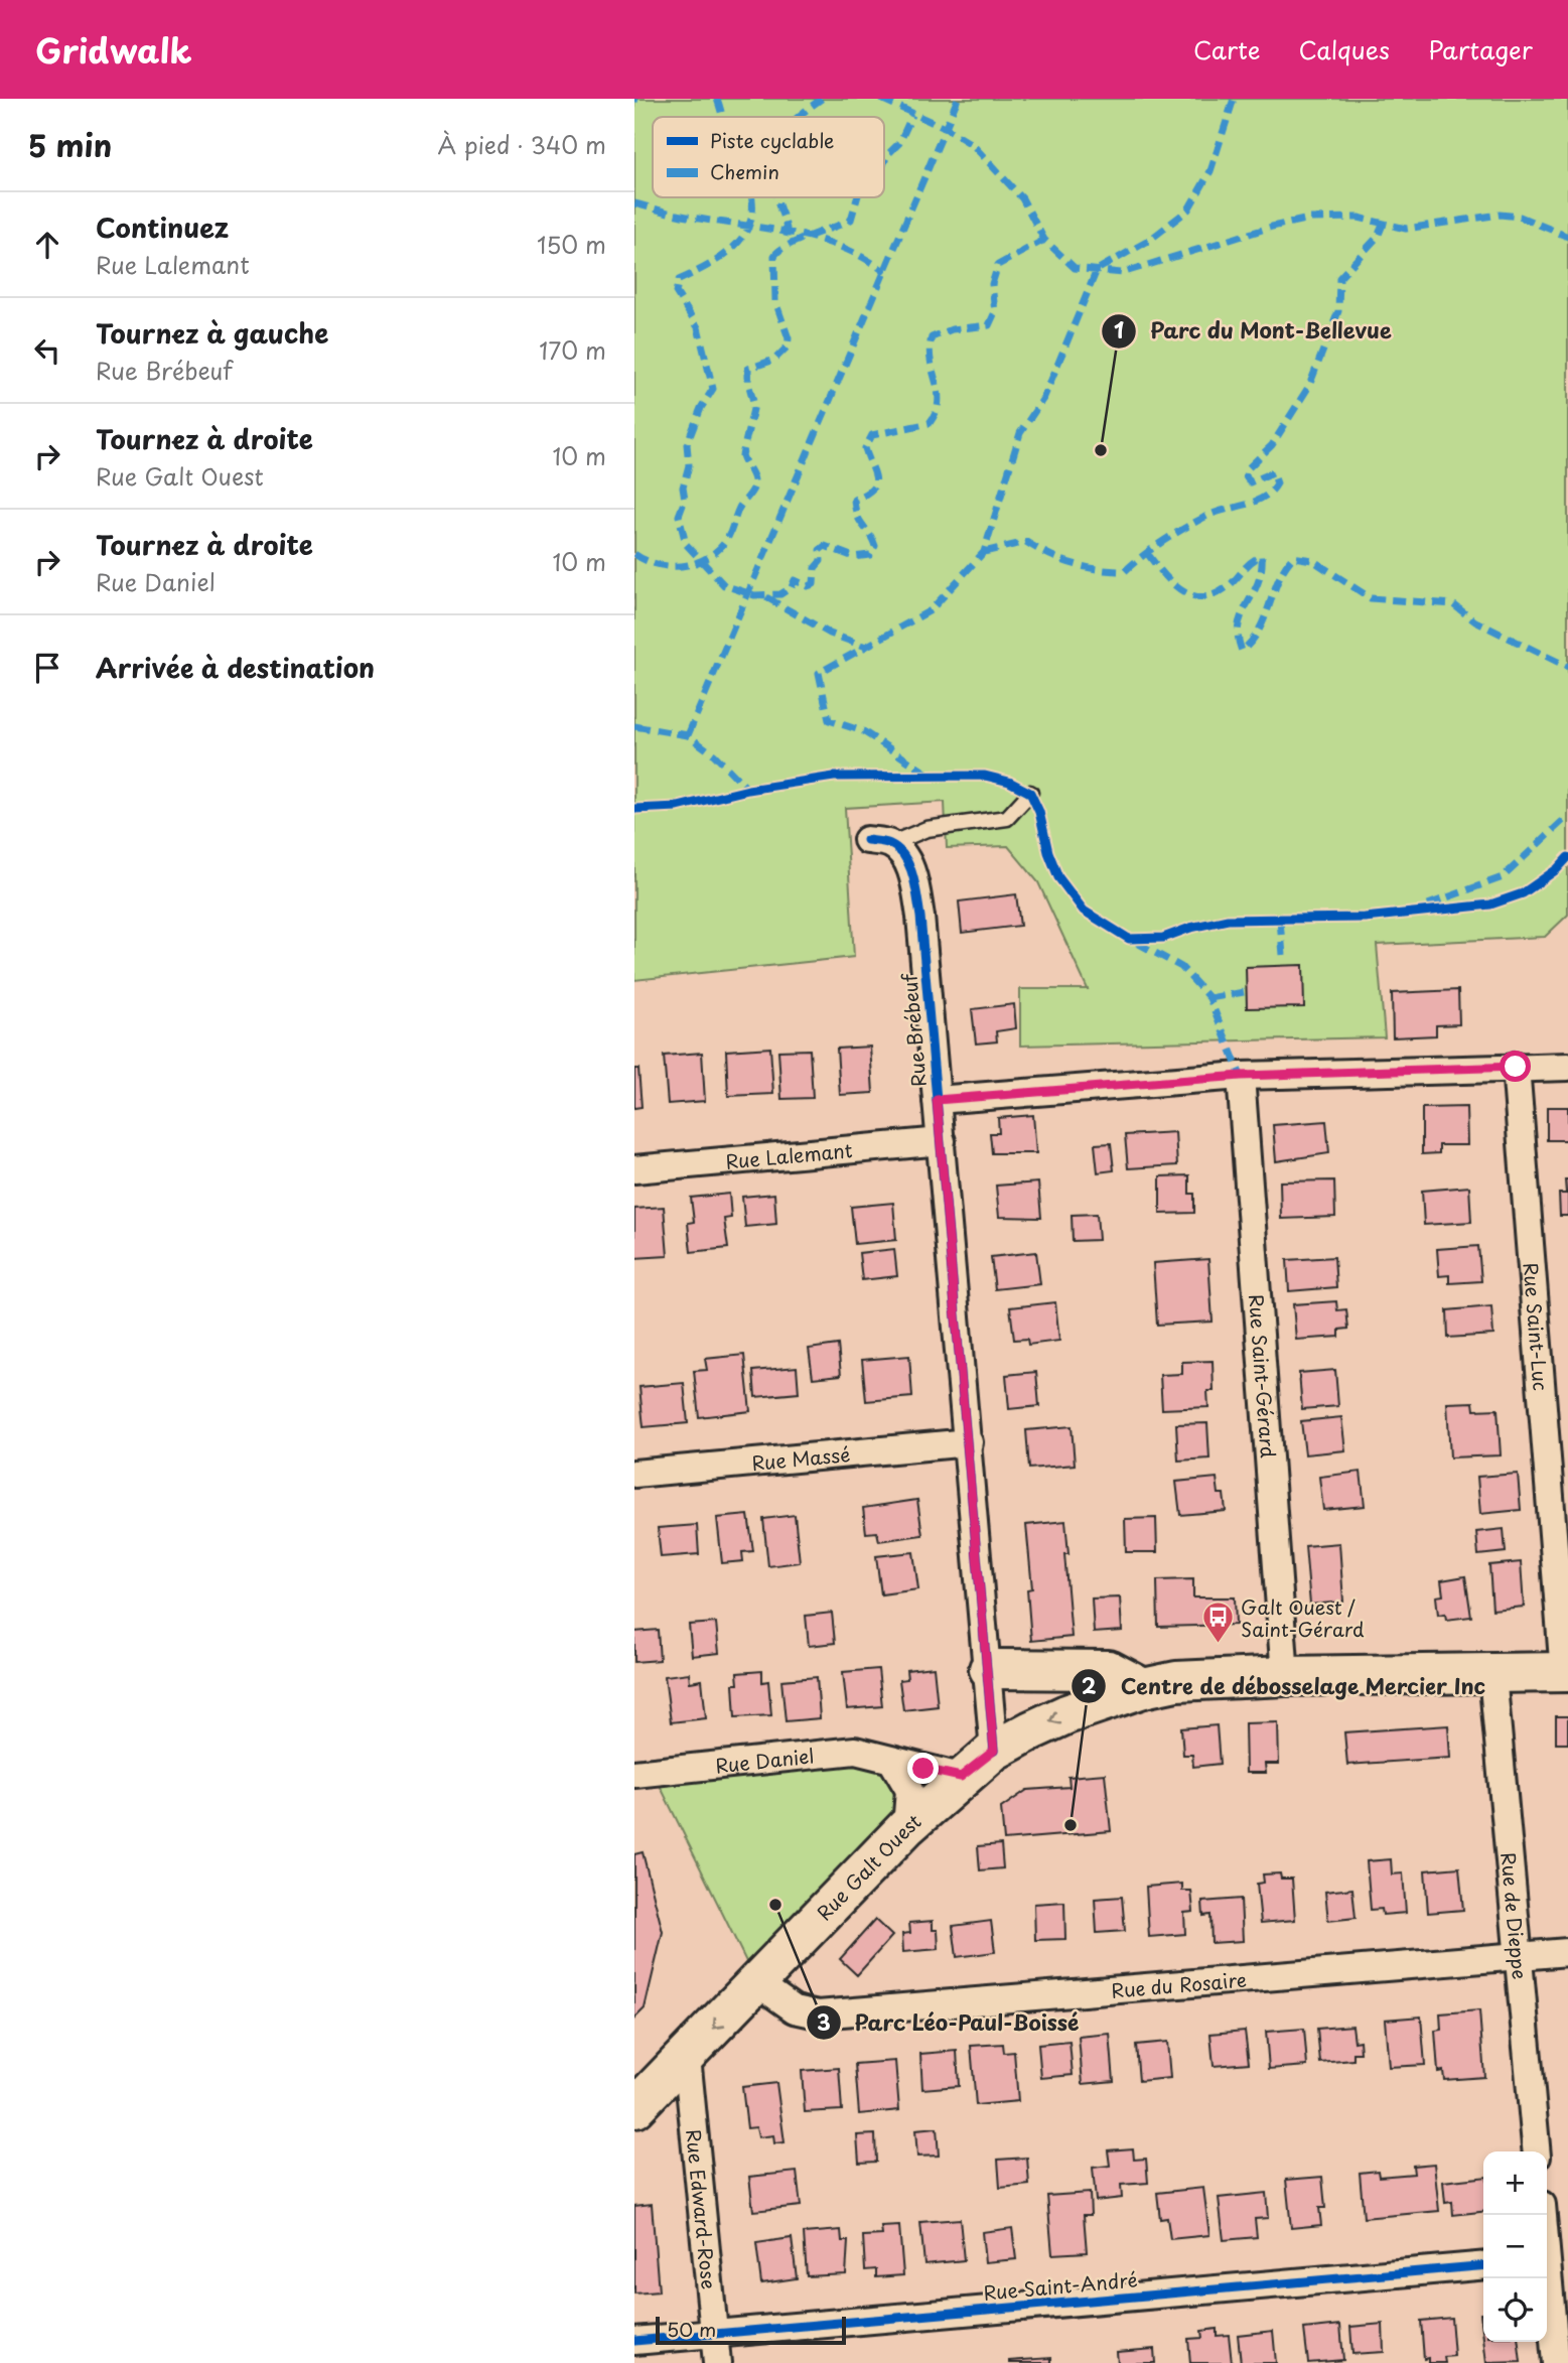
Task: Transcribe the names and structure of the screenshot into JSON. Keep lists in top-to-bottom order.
{
  "streets": {
    "main road": ["Rue Galt Ouest"],
    "street": [
      "Rue Brébeuf",
      "Rue Lalemant",
      "Rue Saint-Luc",
      "Rue Saint-Gérard",
      "Rue Massé",
      "Rue Daniel",
      "Rue de Dieppe",
      "Rue du Rosaire",
      "Rue Edward-Rose",
      "Rue Saint-André"
    ]
  },
  "crossings": [
    ["Rue Brébeuf", "Rue Lalemant"],
    ["Rue Brébeuf", "Rue Massé"],
    ["Rue Brébeuf", "Rue Galt Ouest"],
    ["Rue Saint-Luc", "Rue Galt Ouest"],
    ["Rue Saint-Gérard", "Rue Galt Ouest"],
    ["Rue Daniel", "Rue Galt Ouest"],
    ["Rue Galt Ouest", "Rue de Dieppe"],
    ["Rue Galt Ouest", "Rue du Rosaire"],
    ["Rue Galt Ouest", "Rue Edward-Rose"],
    ["Rue de Dieppe", "Rue du Rosaire"],
    ["Rue Edward-Rose", "Rue Saint-André"]
  ],
  "places": {
    "other": ["Parc du Mont-Bellevue", "Centre de débosselage Mercier Inc", "Parc Léo-Paul-Boissé"],
    "bus stop": ["Galt Ouest / Saint-Gérard"]
  },
  "legend": ["Piste cyclable", "Chemin"],
  "scale_bar": "50 m",
  "page": {
    "header": "Gridwalk",
    "nav": ["Carte", "Calques", "Partager"],
    "heading": ["5 min", "À pied · 340 m"],
    "list": [
      ["Continuez", "Rue Lalemant", "150 m"],
      ["Tournez à gauche", "Rue Brébeuf", "170 m"],
      ["Tournez à droite", "Rue Galt Ouest", "10 m"],
      ["Tournez à droite", "Rue Daniel", "10 m"],
      "Arrivée à destination"
    ],
    "map_buttons": ["+", "−"],
    "scale": "50 m"
  }
}
